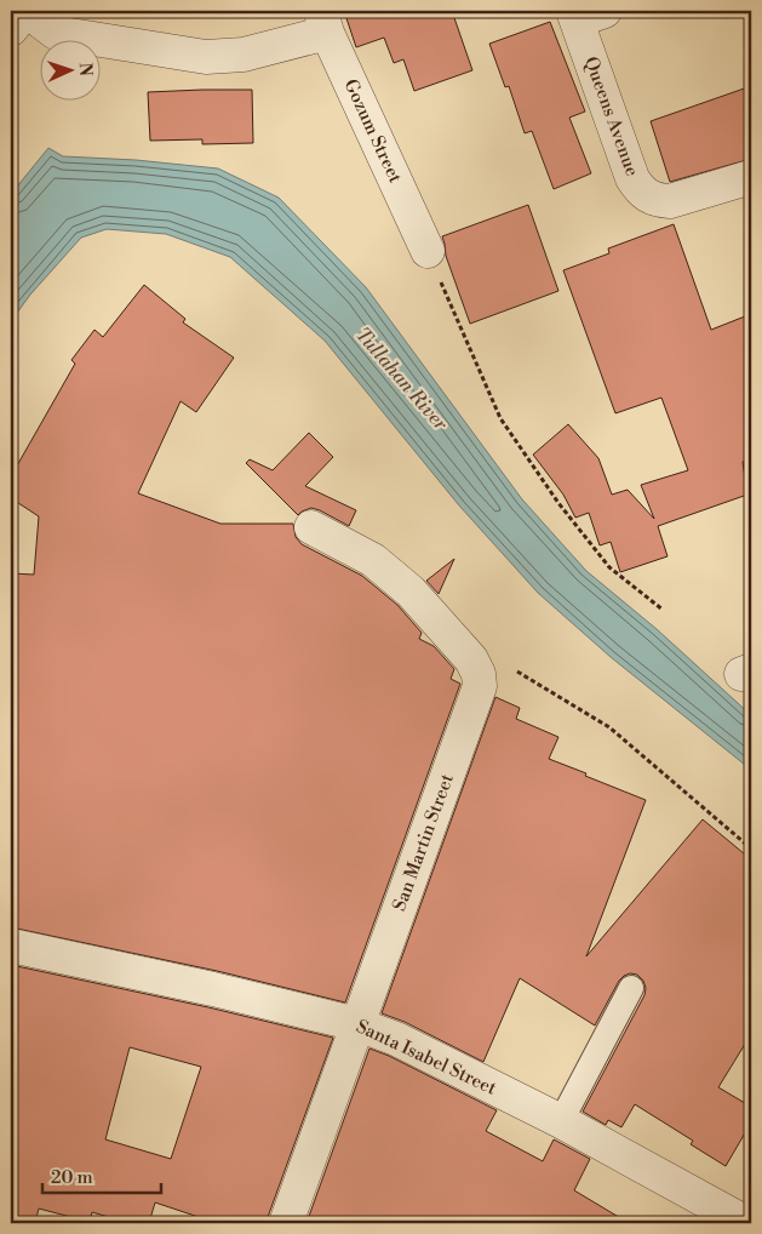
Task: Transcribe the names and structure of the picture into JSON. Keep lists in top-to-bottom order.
{
  "streets": {
    "street": [
      "Queens Avenue",
      "Gozum Street",
      "San Martin Street",
      "Santa Isabel Street"
    ]
  },
  "crossings": [
    ["San Martin Street", "Santa Isabel Street"]
  ],
  "water": ["Tullahan River"],
  "scale_bar": "20 m",
  "north": "right"
}
